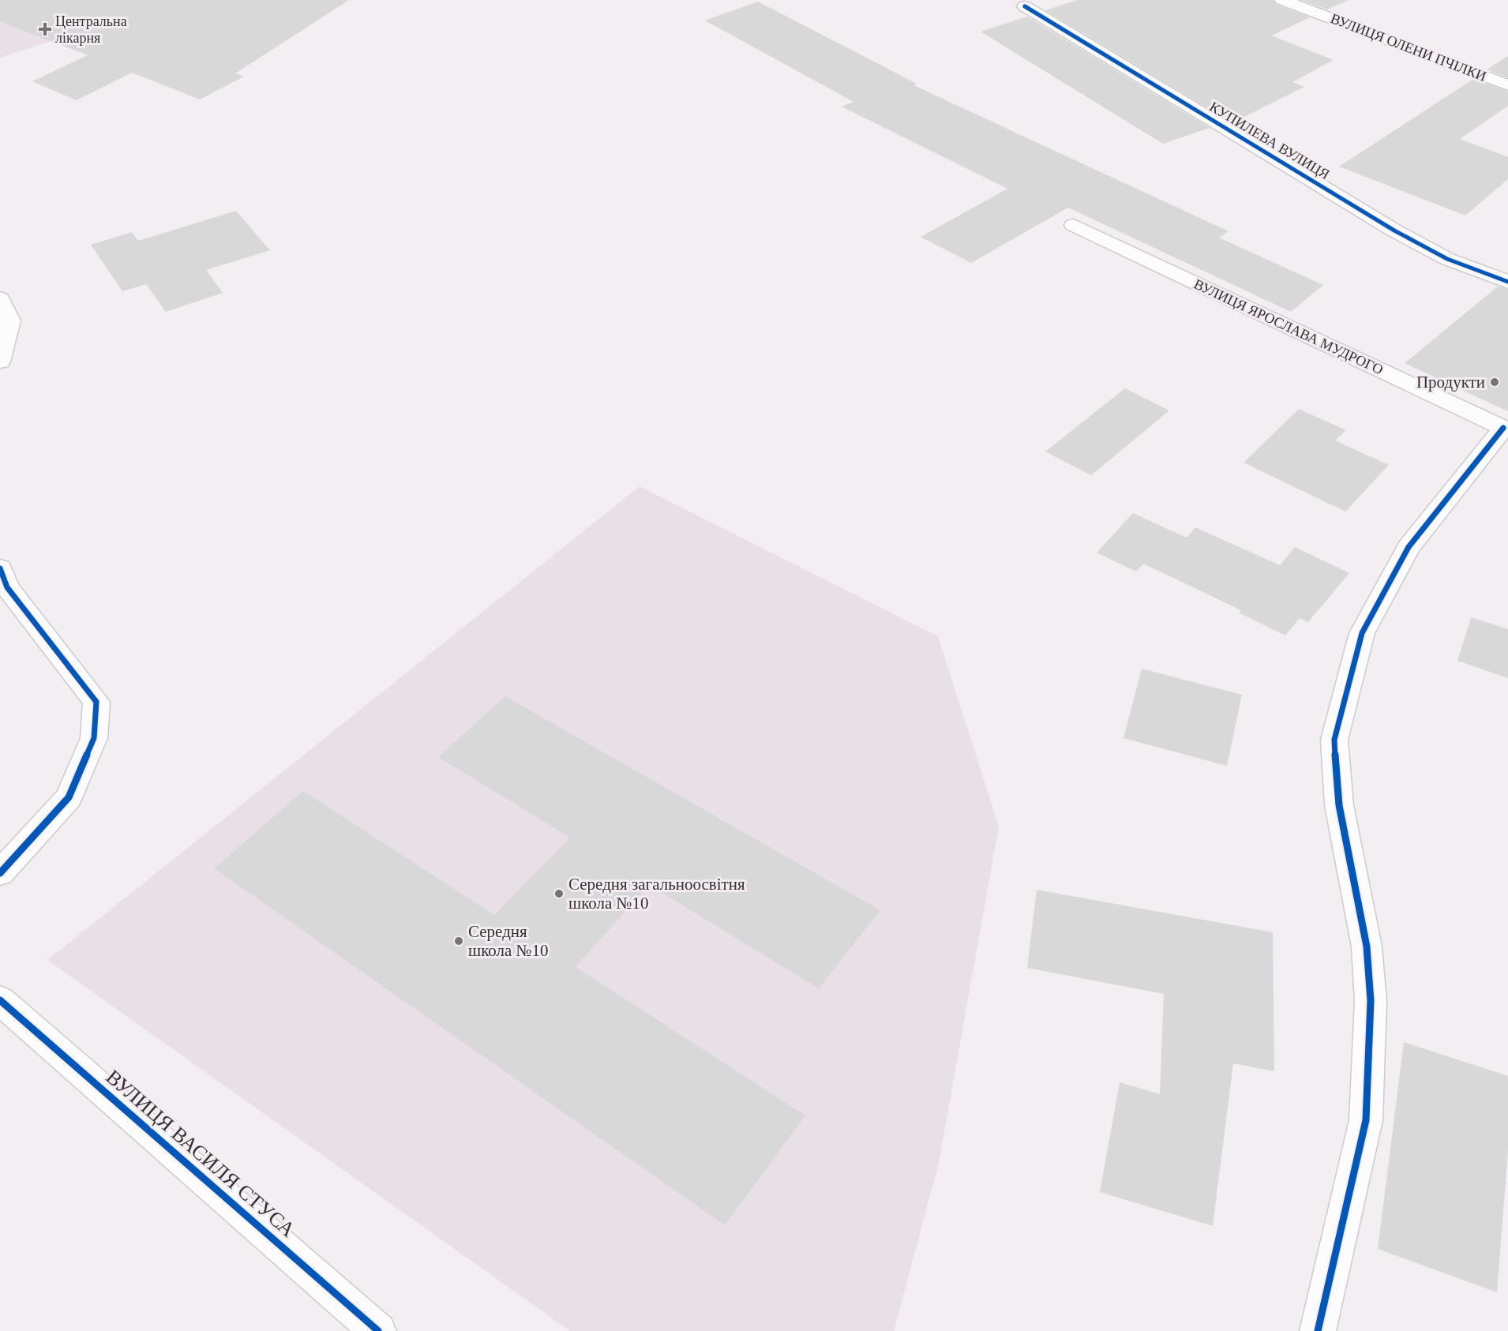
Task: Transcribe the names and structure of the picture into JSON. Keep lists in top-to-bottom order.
{
  "streets": {
    "street": [
      "ВУЛИЦЯ ОЛЕНИ ПЧІЛКИ",
      "КУПИЛЕВА ВУЛИЦЯ",
      "ВУЛИЦЯ ЯРОСЛАВА МУДРОГО",
      "ВУЛИЦЯ ВАСИЛЯ СТУСА"
    ]
  },
  "places": {
    "health": ["Центральна лікарня"],
    "other": ["Продукти", "Середня загальноосвітня школа №10", "Середня школа №10"]
  }
}
